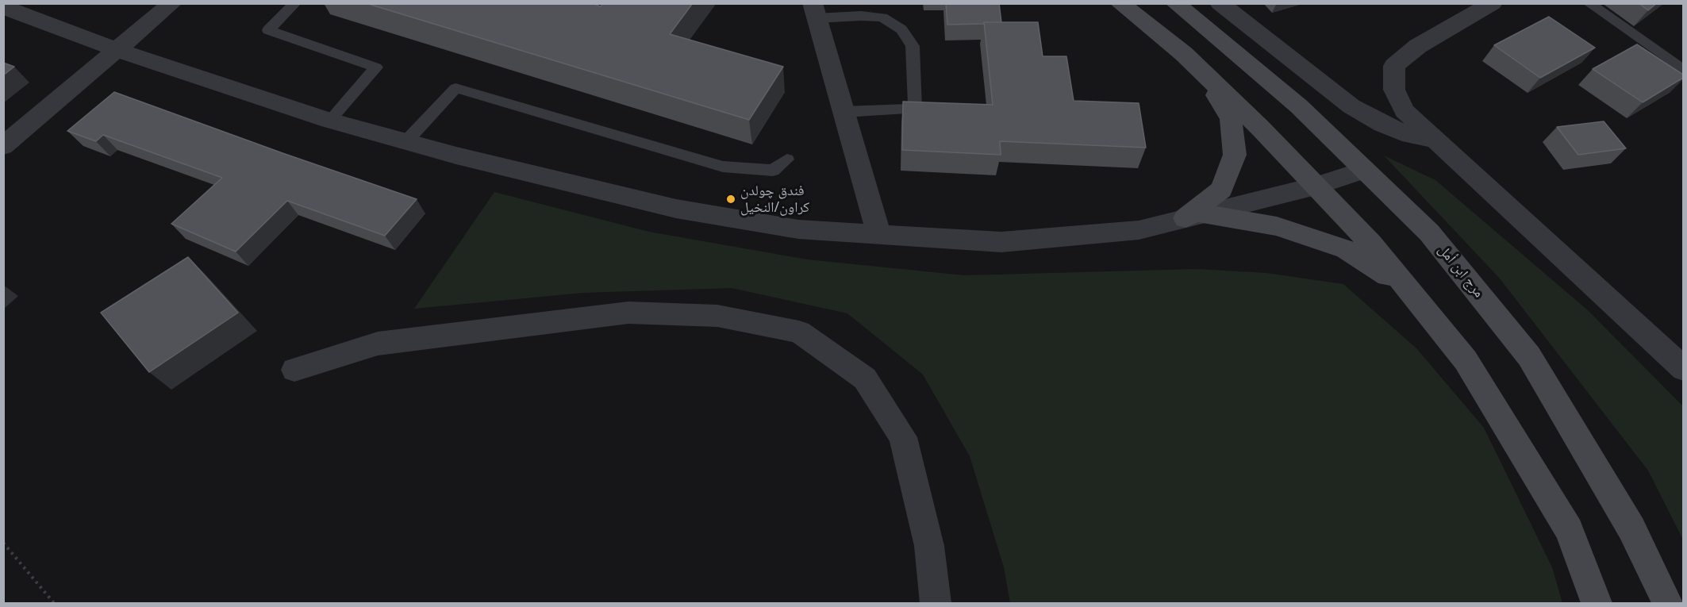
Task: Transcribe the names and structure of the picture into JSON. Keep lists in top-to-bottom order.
{
  "streets": {
    "street": ["مرج ابن أمل"]
  },
  "places": ["فندق چولدن كراون/النخيل"]
}
